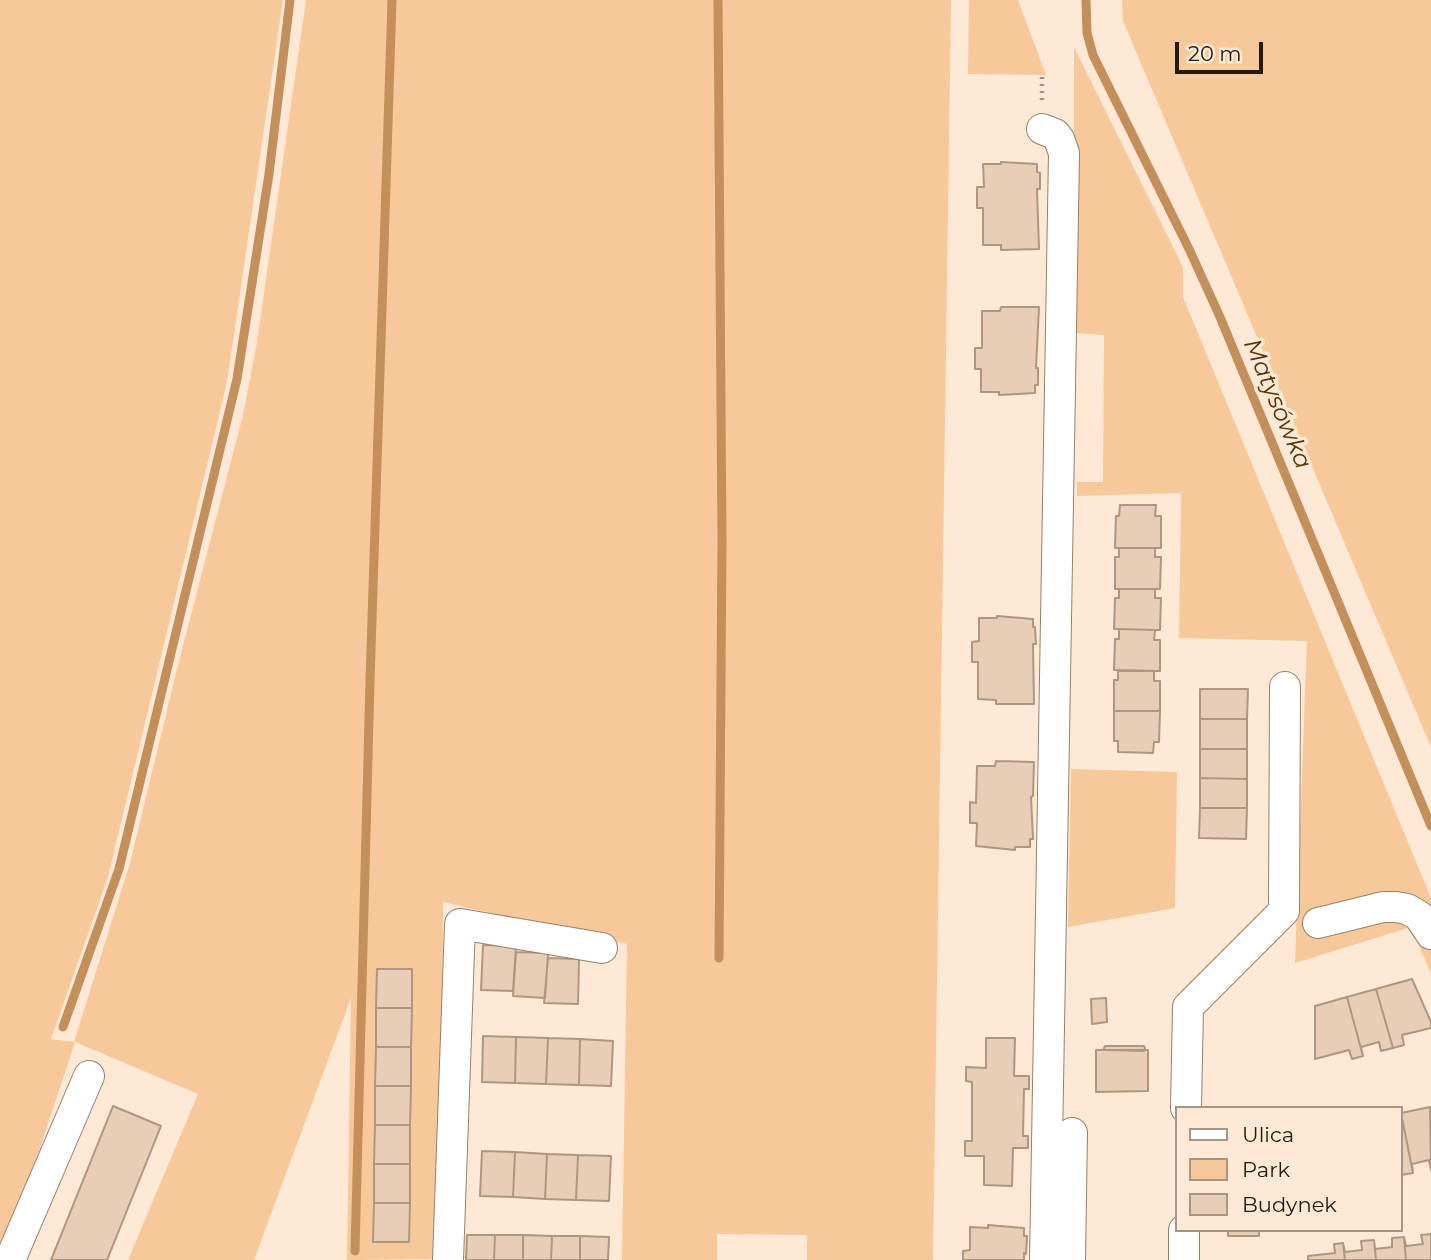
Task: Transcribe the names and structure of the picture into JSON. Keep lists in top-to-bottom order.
{
  "water": ["Matysówka"],
  "legend": ["Ulica", "Park", "Budynek"],
  "scale_bar": "20 m"
}
